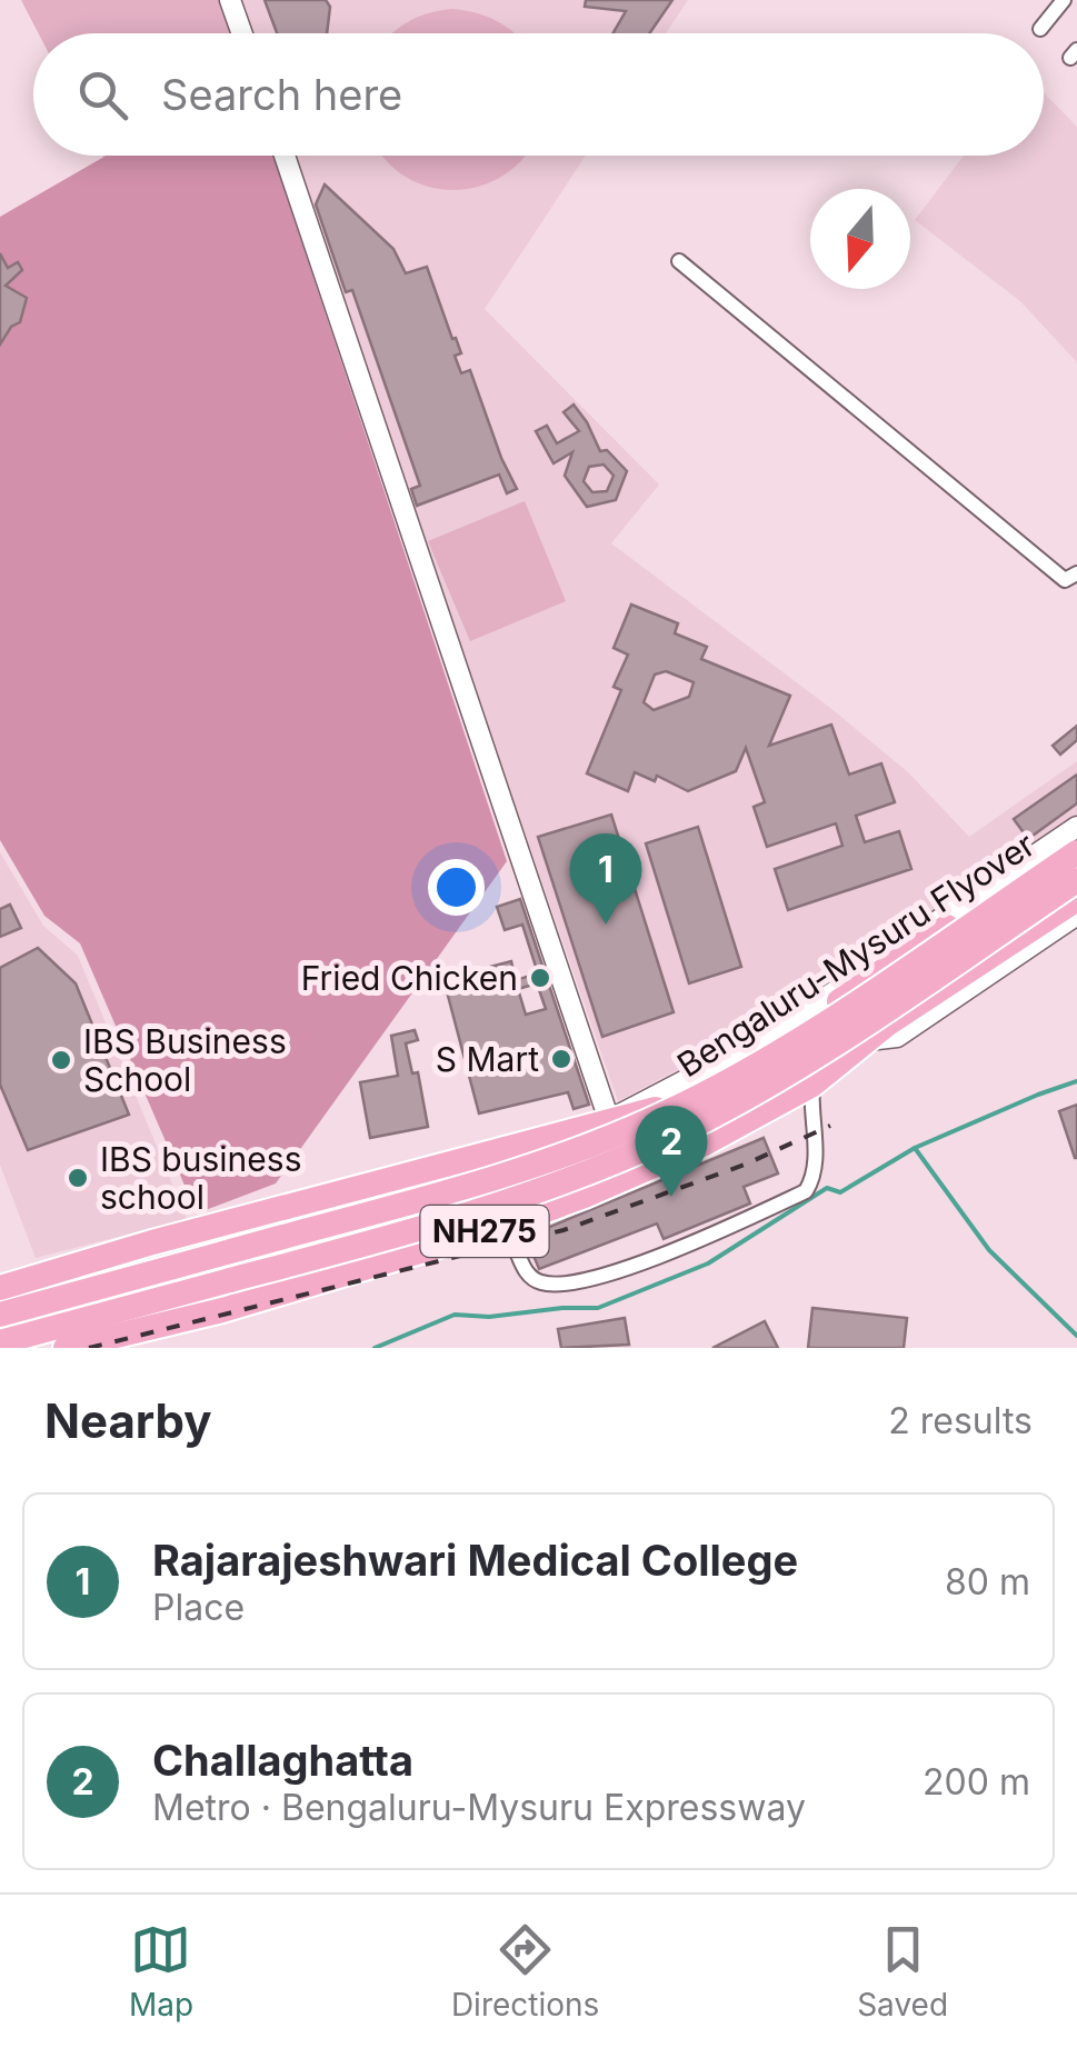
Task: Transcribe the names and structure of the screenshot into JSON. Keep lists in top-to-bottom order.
{
  "streets": {
    "highway": ["Bengaluru-Mysuru Flyover", "NH275"]
  },
  "places": [
    "Fried Chicken",
    "S Mart",
    "IBS Business School",
    "IBS business school"
  ],
  "north": "bottom",
  "page": {
    "search": "Search here",
    "pins": ["1", "2"],
    "heading": ["Nearby", "2 results"],
    "list": [
      {
        "mark": "1",
        "name": "Rajarajeshwari Medical College",
        "note": "Place",
        "value": "80 m"
      },
      {
        "mark": "2",
        "name": "Challaghatta",
        "note": "Metro · Bengaluru-Mysuru Expressway",
        "value": "200 m"
      }
    ],
    "nav": ["Map", "Directions", "Saved"]
  }
}
